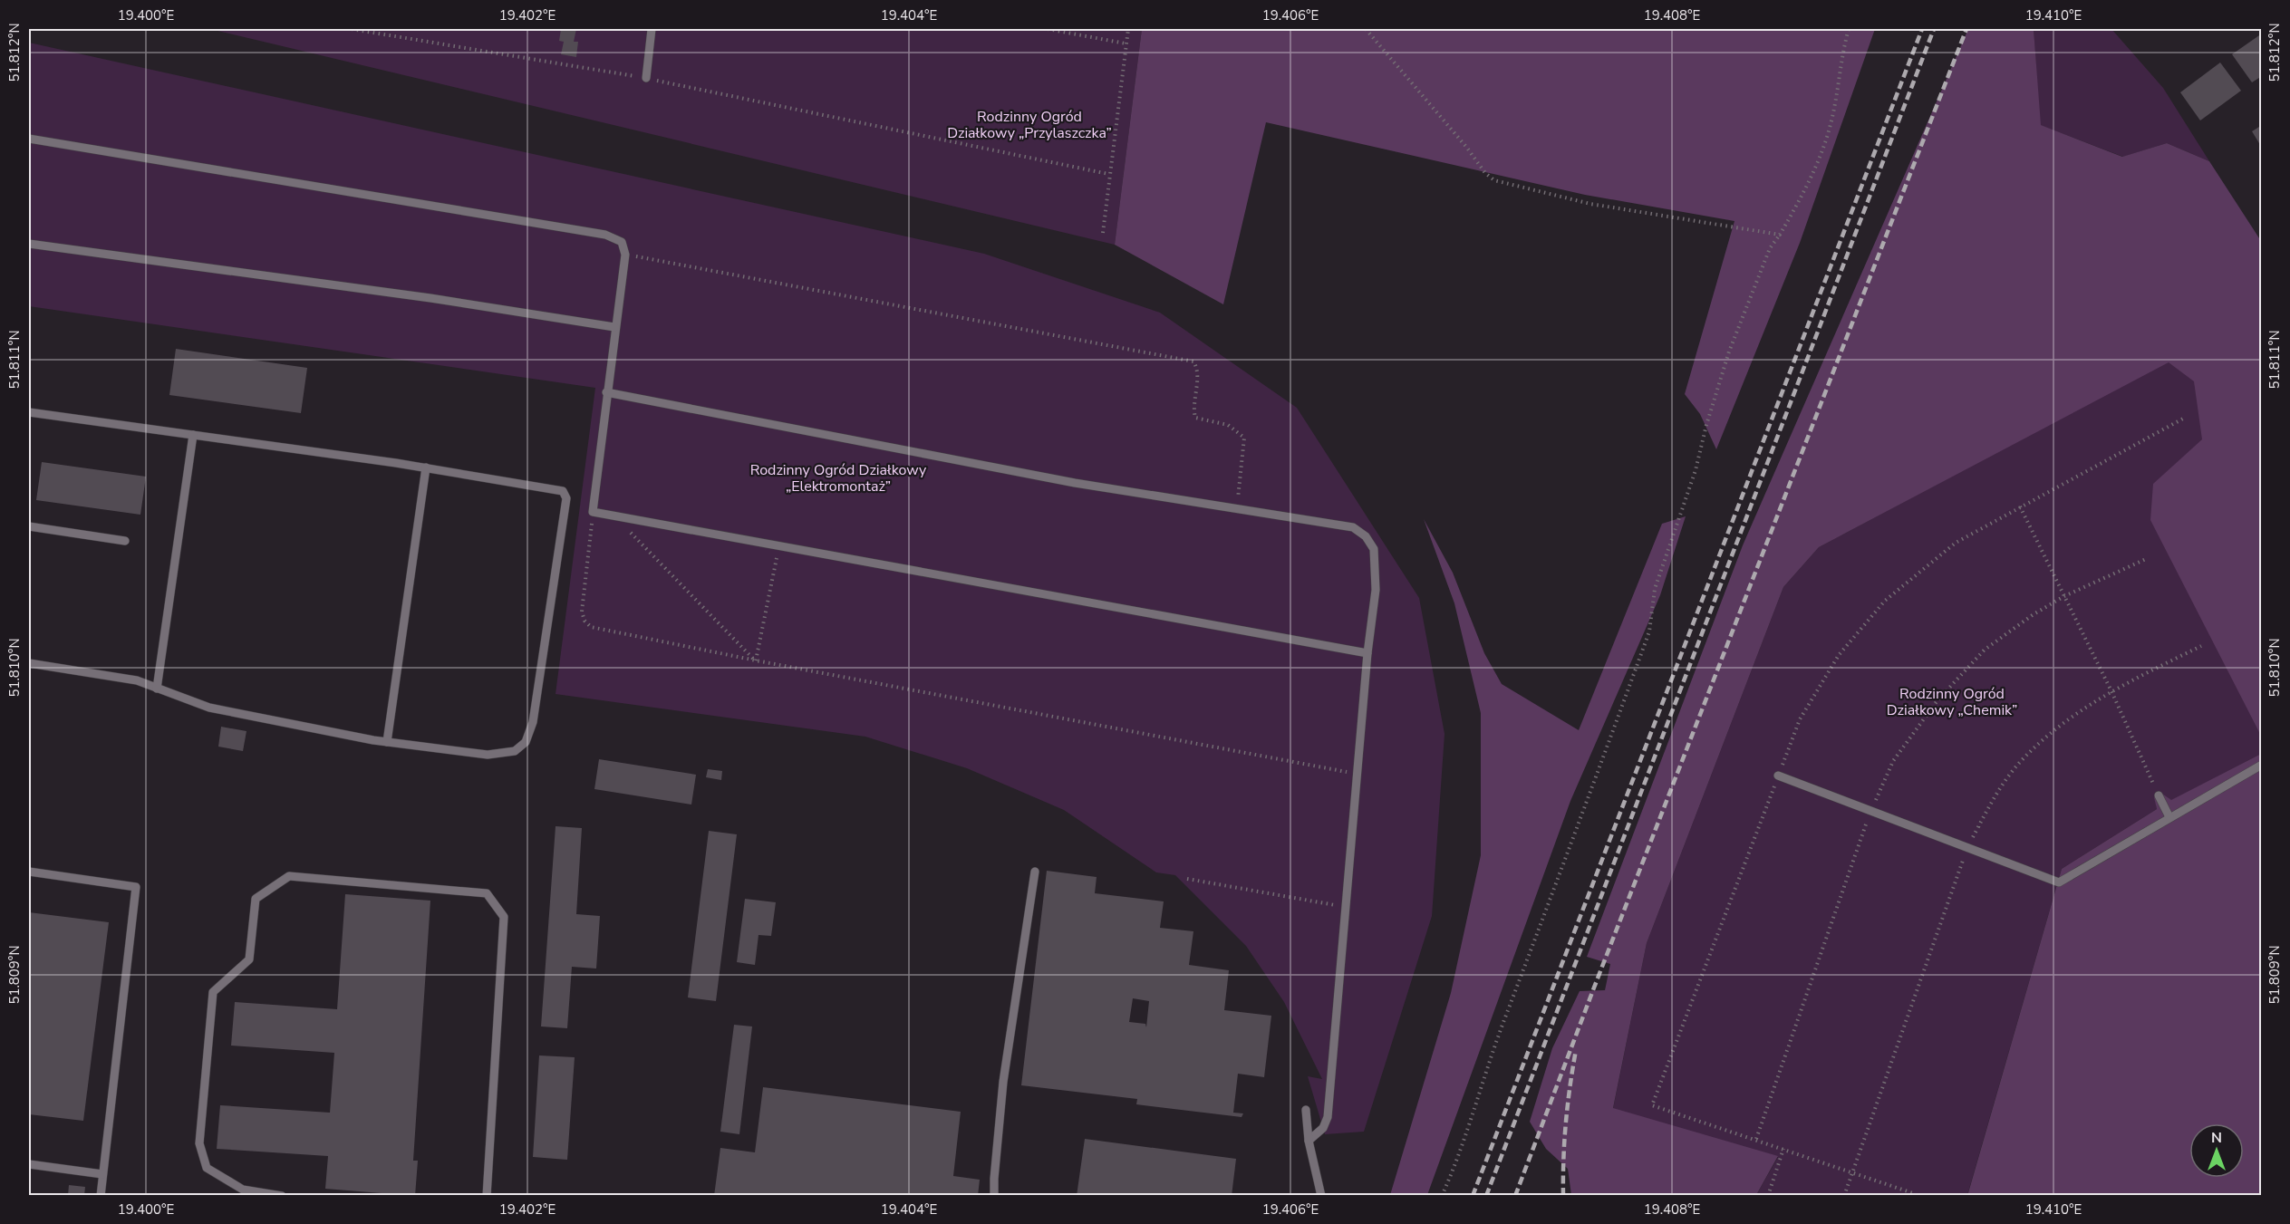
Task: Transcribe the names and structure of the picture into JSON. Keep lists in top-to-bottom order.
{
  "parks": ["Rodzinny Ogród Działkowy „Przylaszczka”", "Rodzinny Ogród Działkowy „Elektromontaż”", "Rodzinny Ogród Działkowy „Chemik”"],
  "north": "top",
  "coordinates": [
    "19.400°E",
    "19.402°E",
    "19.404°E",
    "19.406°E",
    "19.408°E",
    "19.410°E",
    "51.812°N",
    "51.811°N",
    "51.810°N",
    "51.809°N"
  ]
}
